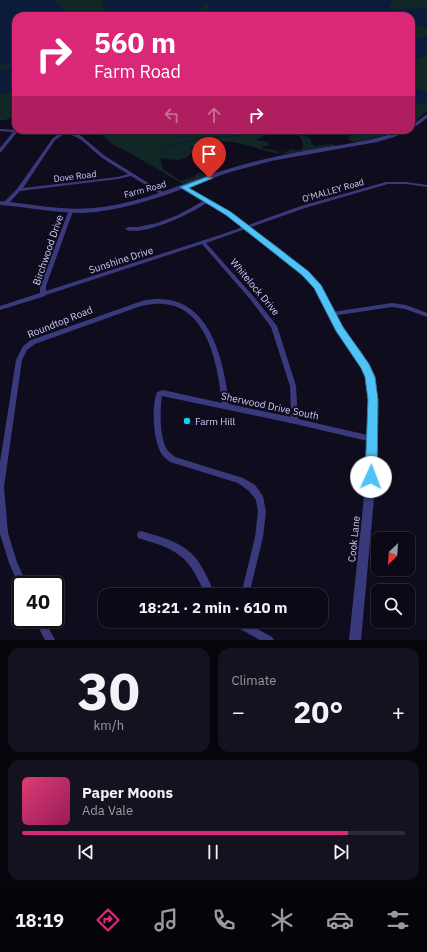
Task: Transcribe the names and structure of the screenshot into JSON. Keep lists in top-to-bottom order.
{
  "streets": {
    "street": [
      "Dove Road",
      "Farm Road",
      "O'MALLEY Road",
      "Birchwood Drive",
      "Sunshine Drive",
      "Whitelock Drive",
      "Roundtop Road",
      "Sherwood Drive South",
      "Cook Lane"
    ]
  },
  "crossings": [
    ["Farm Road", "Birchwood Drive"],
    ["Farm Road", "Cook Lane"],
    ["O'MALLEY Road", "Sunshine Drive"],
    ["O'MALLEY Road", "Cook Lane"],
    ["Birchwood Drive", "Sunshine Drive"],
    ["Sunshine Drive", "Whitelock Drive"],
    ["Sunshine Drive", "Cook Lane"],
    ["Whitelock Drive", "Sherwood Drive South"],
    ["Roundtop Road", "Sherwood Drive South"],
    ["Sherwood Drive South", "Cook Lane"]
  ],
  "places": ["Farm Hill"],
  "north": "bottom left",
  "page": {
    "turn": ["560 m", "Farm Road"],
    "limit": "40",
    "trip": "18:21 · 2 min · 610 m",
    "tile": [
      ["30", "km/h"],
      "Climate"
    ],
    "heat": ["−", "20°", "+"],
    "song": ["Paper Moons", "Ada Vale"],
    "tabs": "18:19"
  }
}
